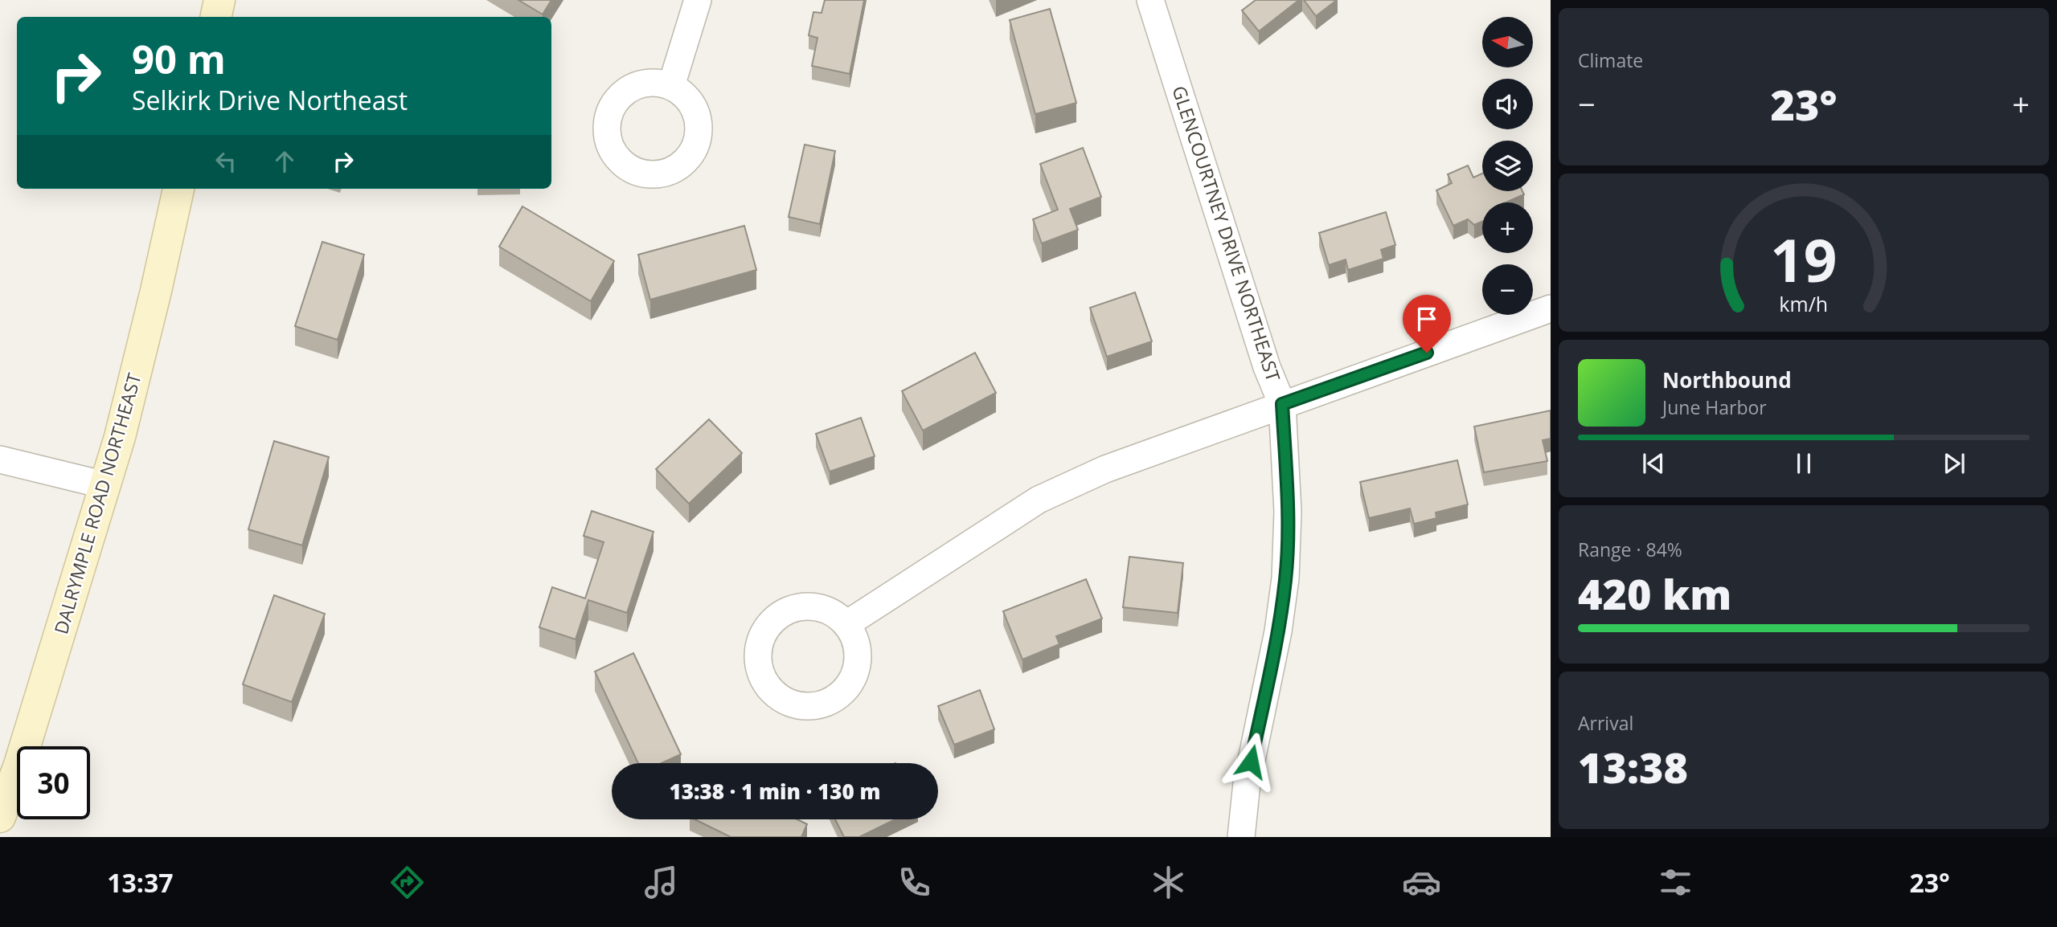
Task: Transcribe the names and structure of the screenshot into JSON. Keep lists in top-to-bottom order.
{
  "streets": {
    "street": ["GLENCOURTNEY DRIVE NORTHEAST", "DALRYMPLE ROAD NORTHEAST"]
  },
  "north": "left",
  "page": {
    "tile": [
      "Climate",
      ["Range · 84%", "420 km"],
      ["Arrival", "13:38"]
    ],
    "map_buttons": ["+", "−"],
    "turn": ["90 m", "Selkirk Drive Northeast"],
    "heat": ["−", "23°", "+"],
    "song": ["Northbound", "June Harbor"],
    "limit": "30",
    "trip": "13:38 · 1 min · 130 m",
    "tabs": ["13:37", "23°"],
    "gauge": ["19", "km/h"]
  }
}
